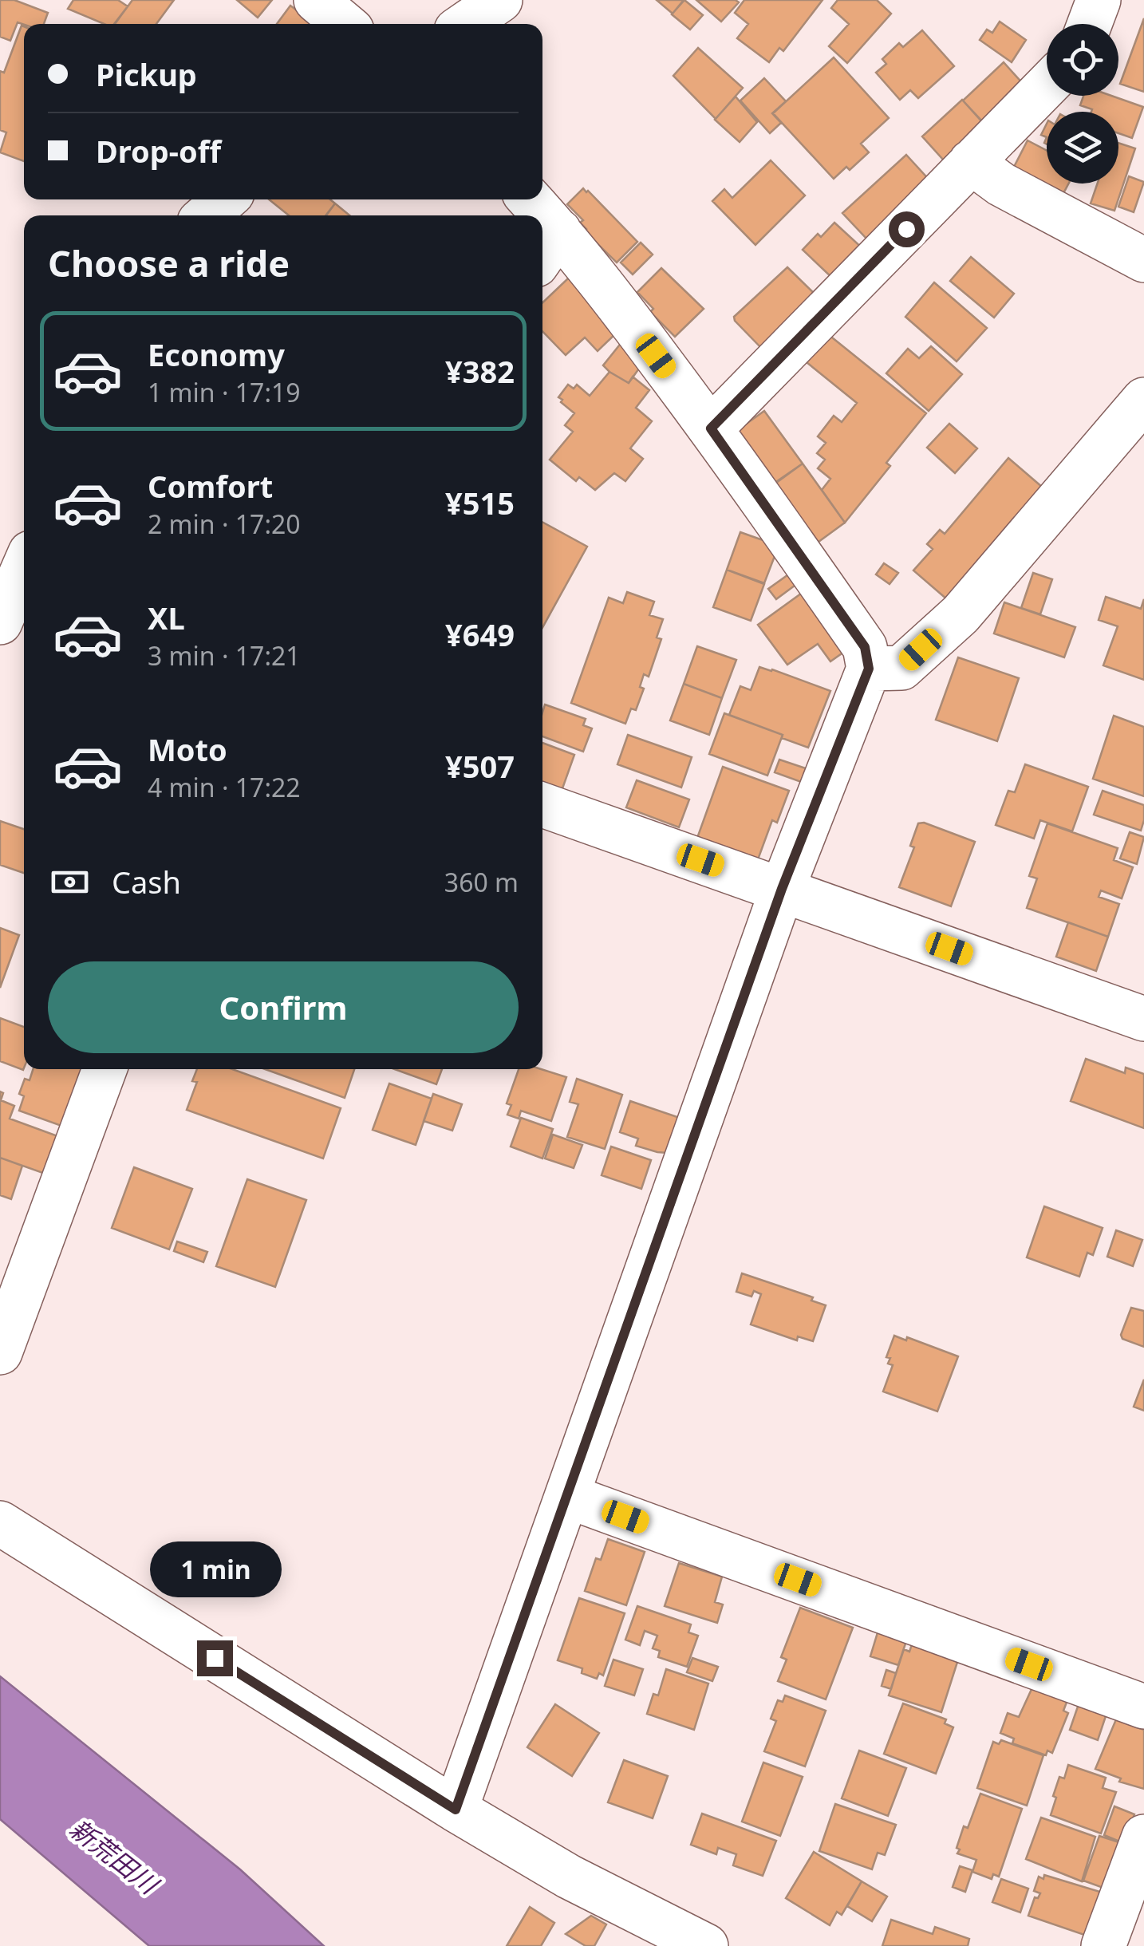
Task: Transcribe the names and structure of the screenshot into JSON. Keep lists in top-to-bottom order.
{
  "water": ["新荒田川"],
  "page": {
    "banner": ["Pickup", "Drop-off"],
    "heading": "Choose a ride",
    "list": [
      {
        "name": "Economy",
        "note": "1 min · 17:19",
        "value": "¥382"
      },
      {
        "name": "Comfort",
        "note": "2 min · 17:20",
        "value": "¥515"
      },
      {
        "name": "XL",
        "note": "3 min · 17:21",
        "value": "¥649"
      },
      {
        "name": "Moto",
        "note": "4 min · 17:22",
        "value": "¥507"
      }
    ],
    "pay": ["Cash", "360 m"],
    "buttons": "Confirm",
    "bubble": "1 min"
  }
}
